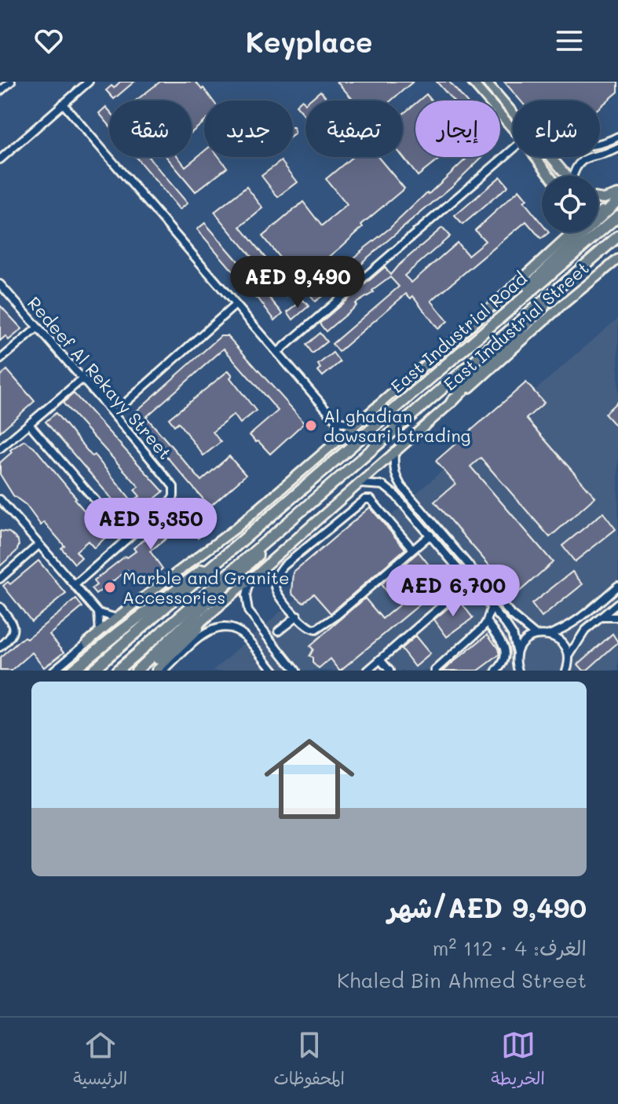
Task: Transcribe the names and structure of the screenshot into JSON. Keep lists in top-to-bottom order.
{
  "streets": {
    "highway": ["East Industrial Road"],
    "main road": ["East Industrial Street"],
    "street": ["Redeef Al Rekayy Street"]
  },
  "places": ["Al ghadian dowsari btrading", "Marble and Granite Accessories"],
  "page": {
    "header": "Keyplace",
    "chip": [
      "شراء",
      "إيجار",
      "تصفية",
      "جديد",
      "شقة"
    ],
    "price": ["AED 9,490", "AED 5,350", "AED 6,700"],
    "list": [
      {
        "name": "AED 9,490/شهر",
        "note": "الغرف: 4 · 112 m² · Khaled Bin Ahmed Street"
      }
    ],
    "tabs": ["الخريطة", "المحفوظات", "الرئيسية"]
  }
}
